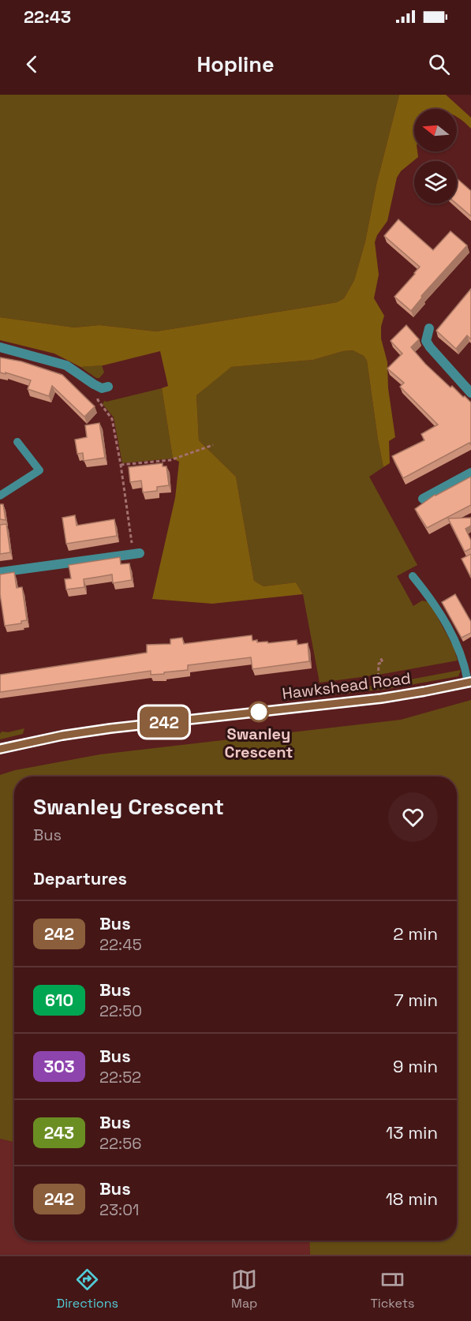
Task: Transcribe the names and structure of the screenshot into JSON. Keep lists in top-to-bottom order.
{
  "streets": {
    "street": ["Hawkshead Road"]
  },
  "places": ["Swanley Crescent"],
  "lines": ["bus line 242"],
  "north": "left",
  "page": {
    "status": "22:43",
    "header": "Hopline",
    "on_map": "242",
    "heading": [
      ["Swanley Crescent", "Bus"],
      "Departures"
    ],
    "list": [
      {
        "mark": "242",
        "name": "Bus",
        "note": "22:45",
        "value": "2 min"
      },
      {
        "mark": "610",
        "name": "Bus",
        "note": "22:50",
        "value": "7 min"
      },
      {
        "mark": "303",
        "name": "Bus",
        "note": "22:52",
        "value": "9 min"
      },
      {
        "mark": "243",
        "name": "Bus",
        "note": "22:56",
        "value": "13 min"
      },
      {
        "mark": "242",
        "name": "Bus",
        "note": "23:01",
        "value": "18 min"
      }
    ],
    "tabs": ["Directions", "Map", "Tickets"]
  }
}
